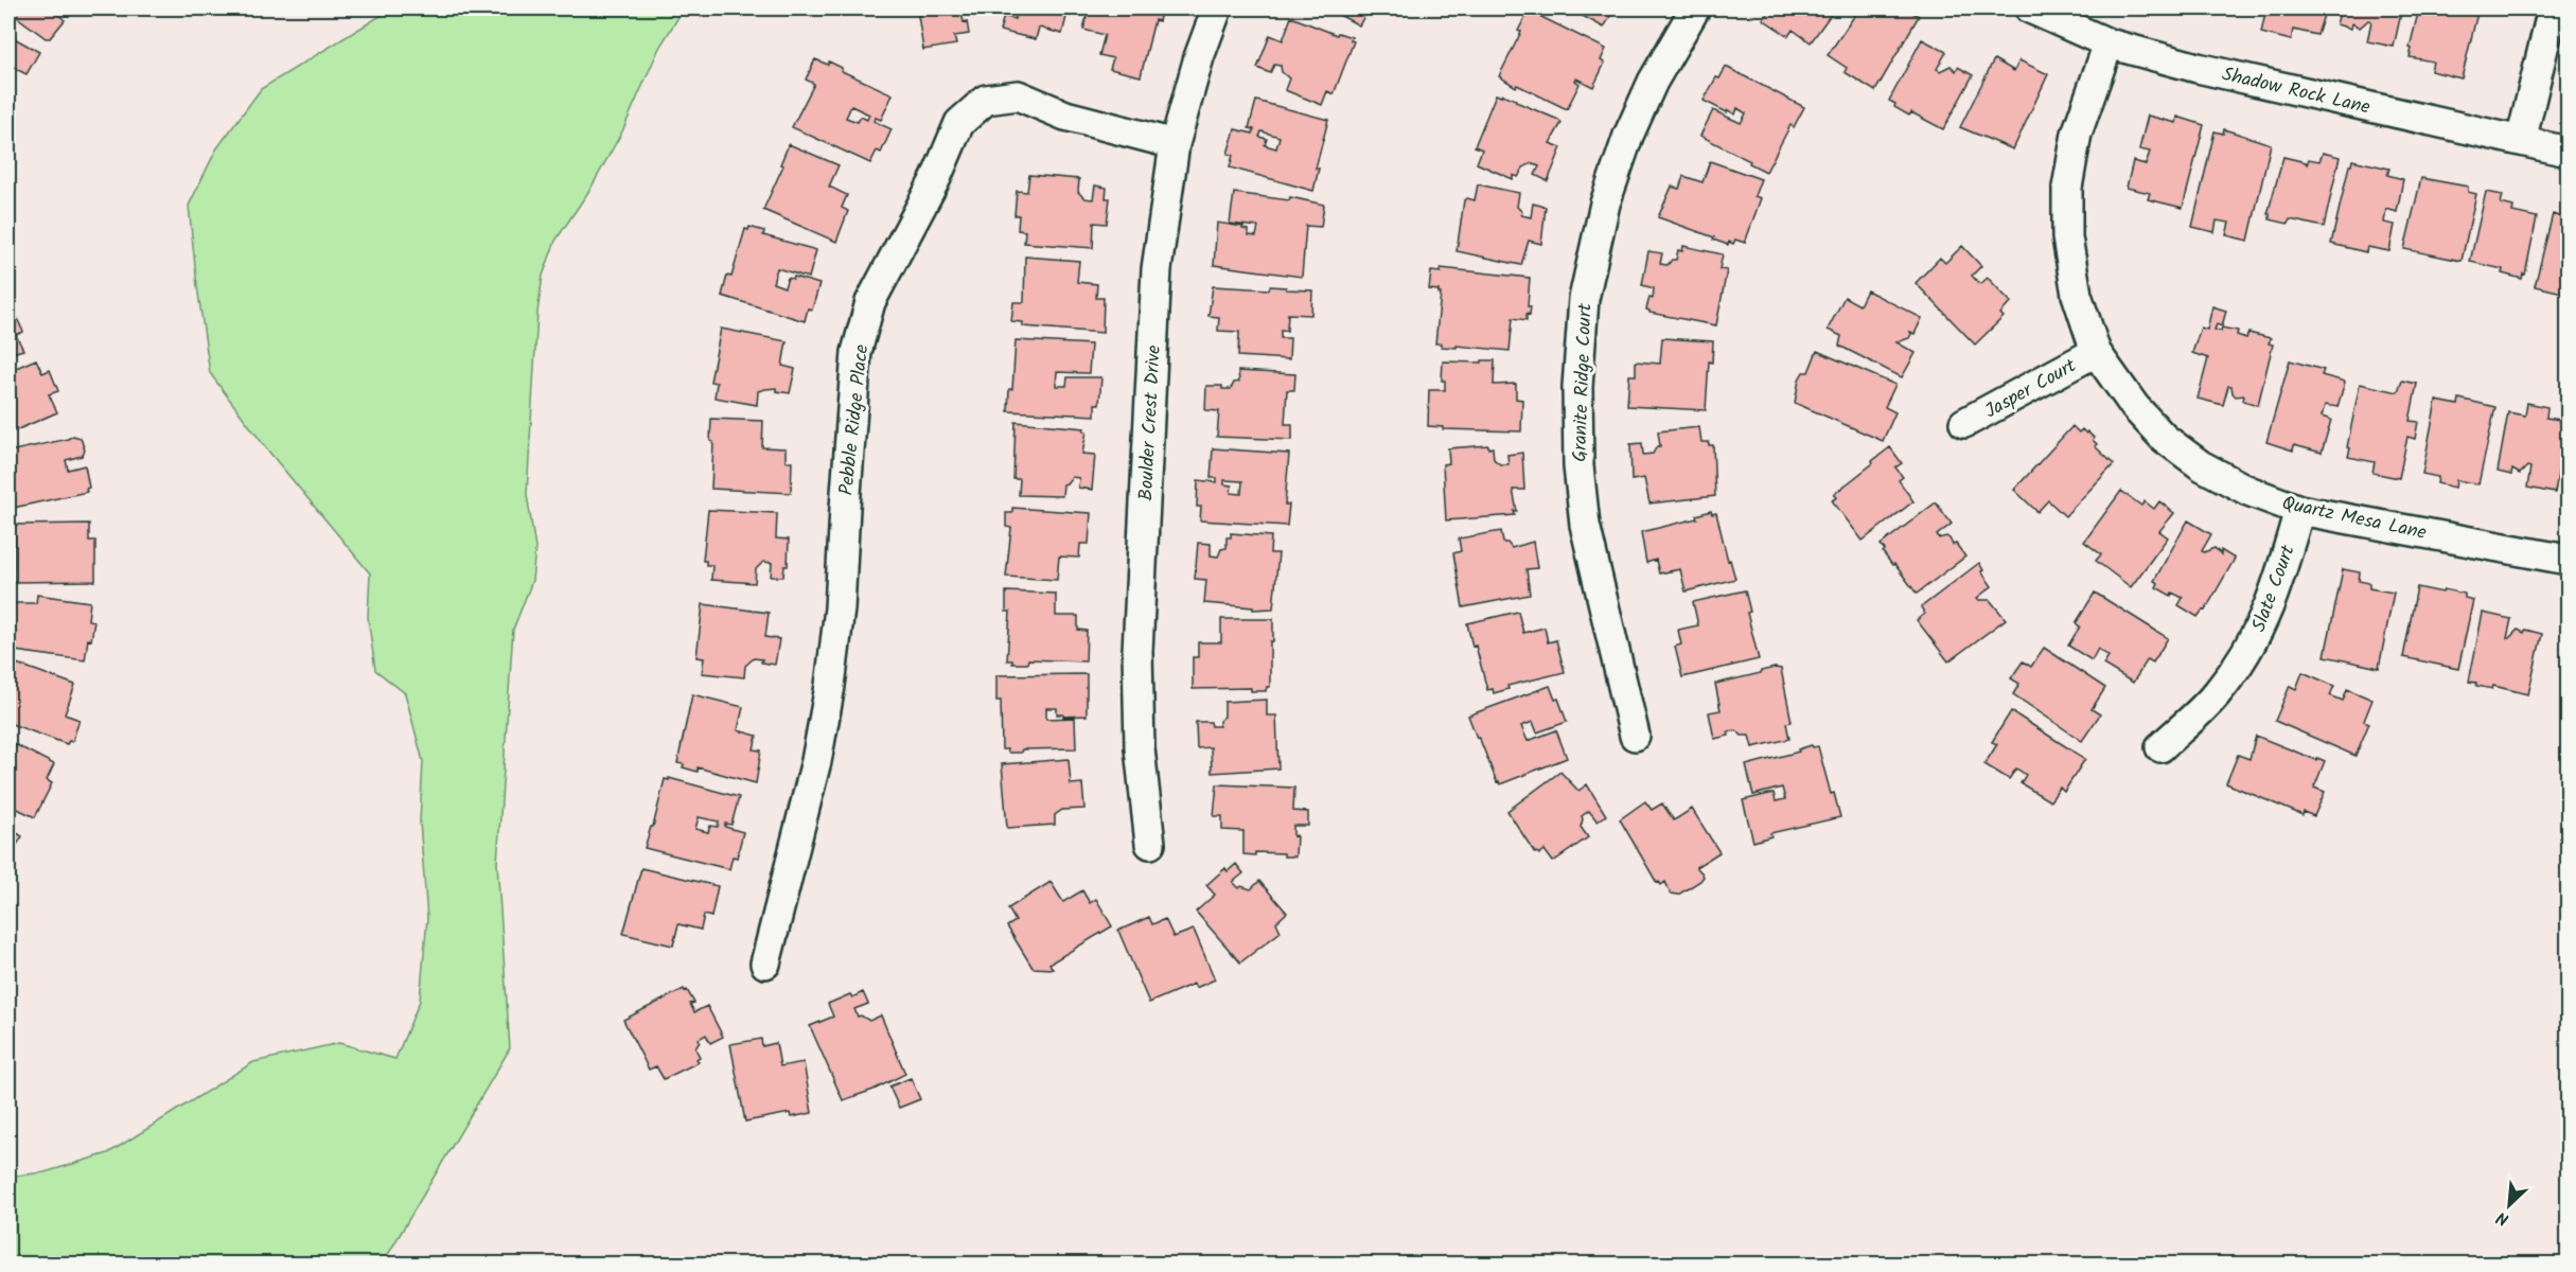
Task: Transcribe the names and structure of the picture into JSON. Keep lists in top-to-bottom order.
{
  "streets": {
    "street": [
      "Shadow Rock Lane",
      "Granite Ridge Court",
      "Jasper Court",
      "Pebble Ridge Place",
      "Boulder Crest Drive",
      "Quartz Mesa Lane",
      "Slate Court"
    ]
  },
  "crossings": [
    ["Shadow Rock Lane", "Quartz Mesa Lane"],
    ["Jasper Court", "Quartz Mesa Lane"],
    ["Pebble Ridge Place", "Boulder Crest Drive"],
    ["Quartz Mesa Lane", "Slate Court"]
  ],
  "north": "bottom left"
}
